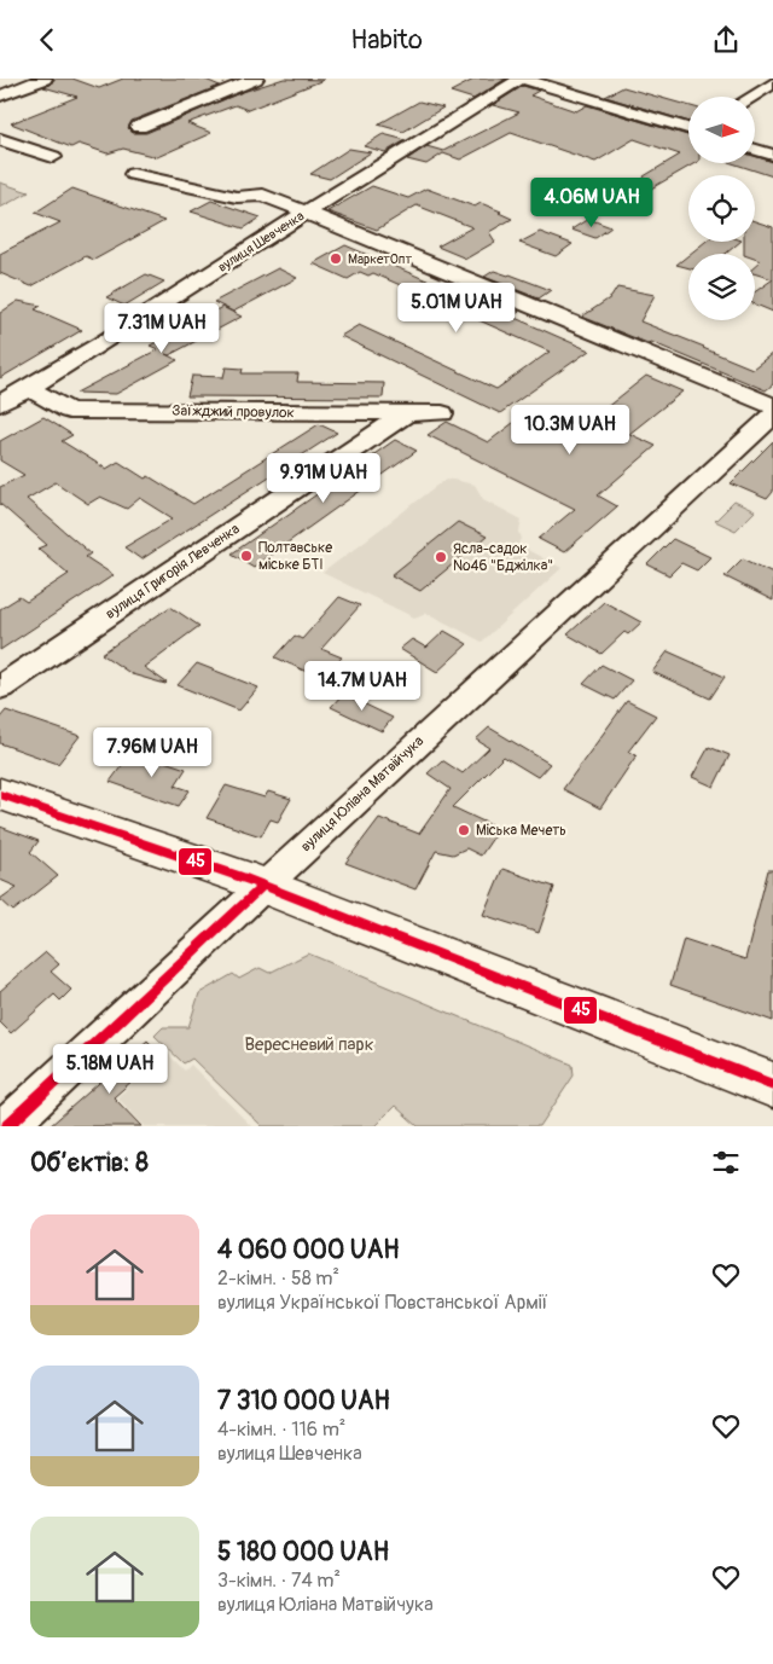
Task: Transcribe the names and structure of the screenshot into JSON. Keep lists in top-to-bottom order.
{
  "streets": {
    "street": [
      "вулиця Шевченка",
      "Заїжджий провулок",
      "вулиця Григорія Левченка",
      "вулиця Юліана Матвійчука"
    ]
  },
  "crossings": [
    ["вулиця Шевченка", "Заїжджий провулок"],
    ["Заїжджий провулок", "вулиця Григорія Левченка"]
  ],
  "parks": ["Вересневий парк"],
  "places": [
    "МаркетОпт",
    "Полтавське міське БТІ",
    "Ясла-садок №46 \"Бджілка\"",
    "Міська Мечеть"
  ],
  "lines": ["transit line 45"],
  "north": "right",
  "page": {
    "header": "Habito",
    "price": [
      "4.06M UAH",
      "5.01M UAH",
      "7.31M UAH",
      "10.3M UAH",
      "9.91M UAH",
      "14.7M UAH",
      "7.96M UAH",
      "5.18M UAH"
    ],
    "heading": "Об’єктів: 8",
    "list": [
      {
        "name": "4 060 000 UAH",
        "note": "2-кімн. · 58 m² · вулиця Української Повстанської Армії"
      },
      {
        "name": "7 310 000 UAH",
        "note": "4-кімн. · 116 m² · вулиця Шевченка"
      },
      {
        "name": "5 180 000 UAH",
        "note": "3-кімн. · 74 m² · вулиця Юліана Матвійчука"
      }
    ]
  }
}
